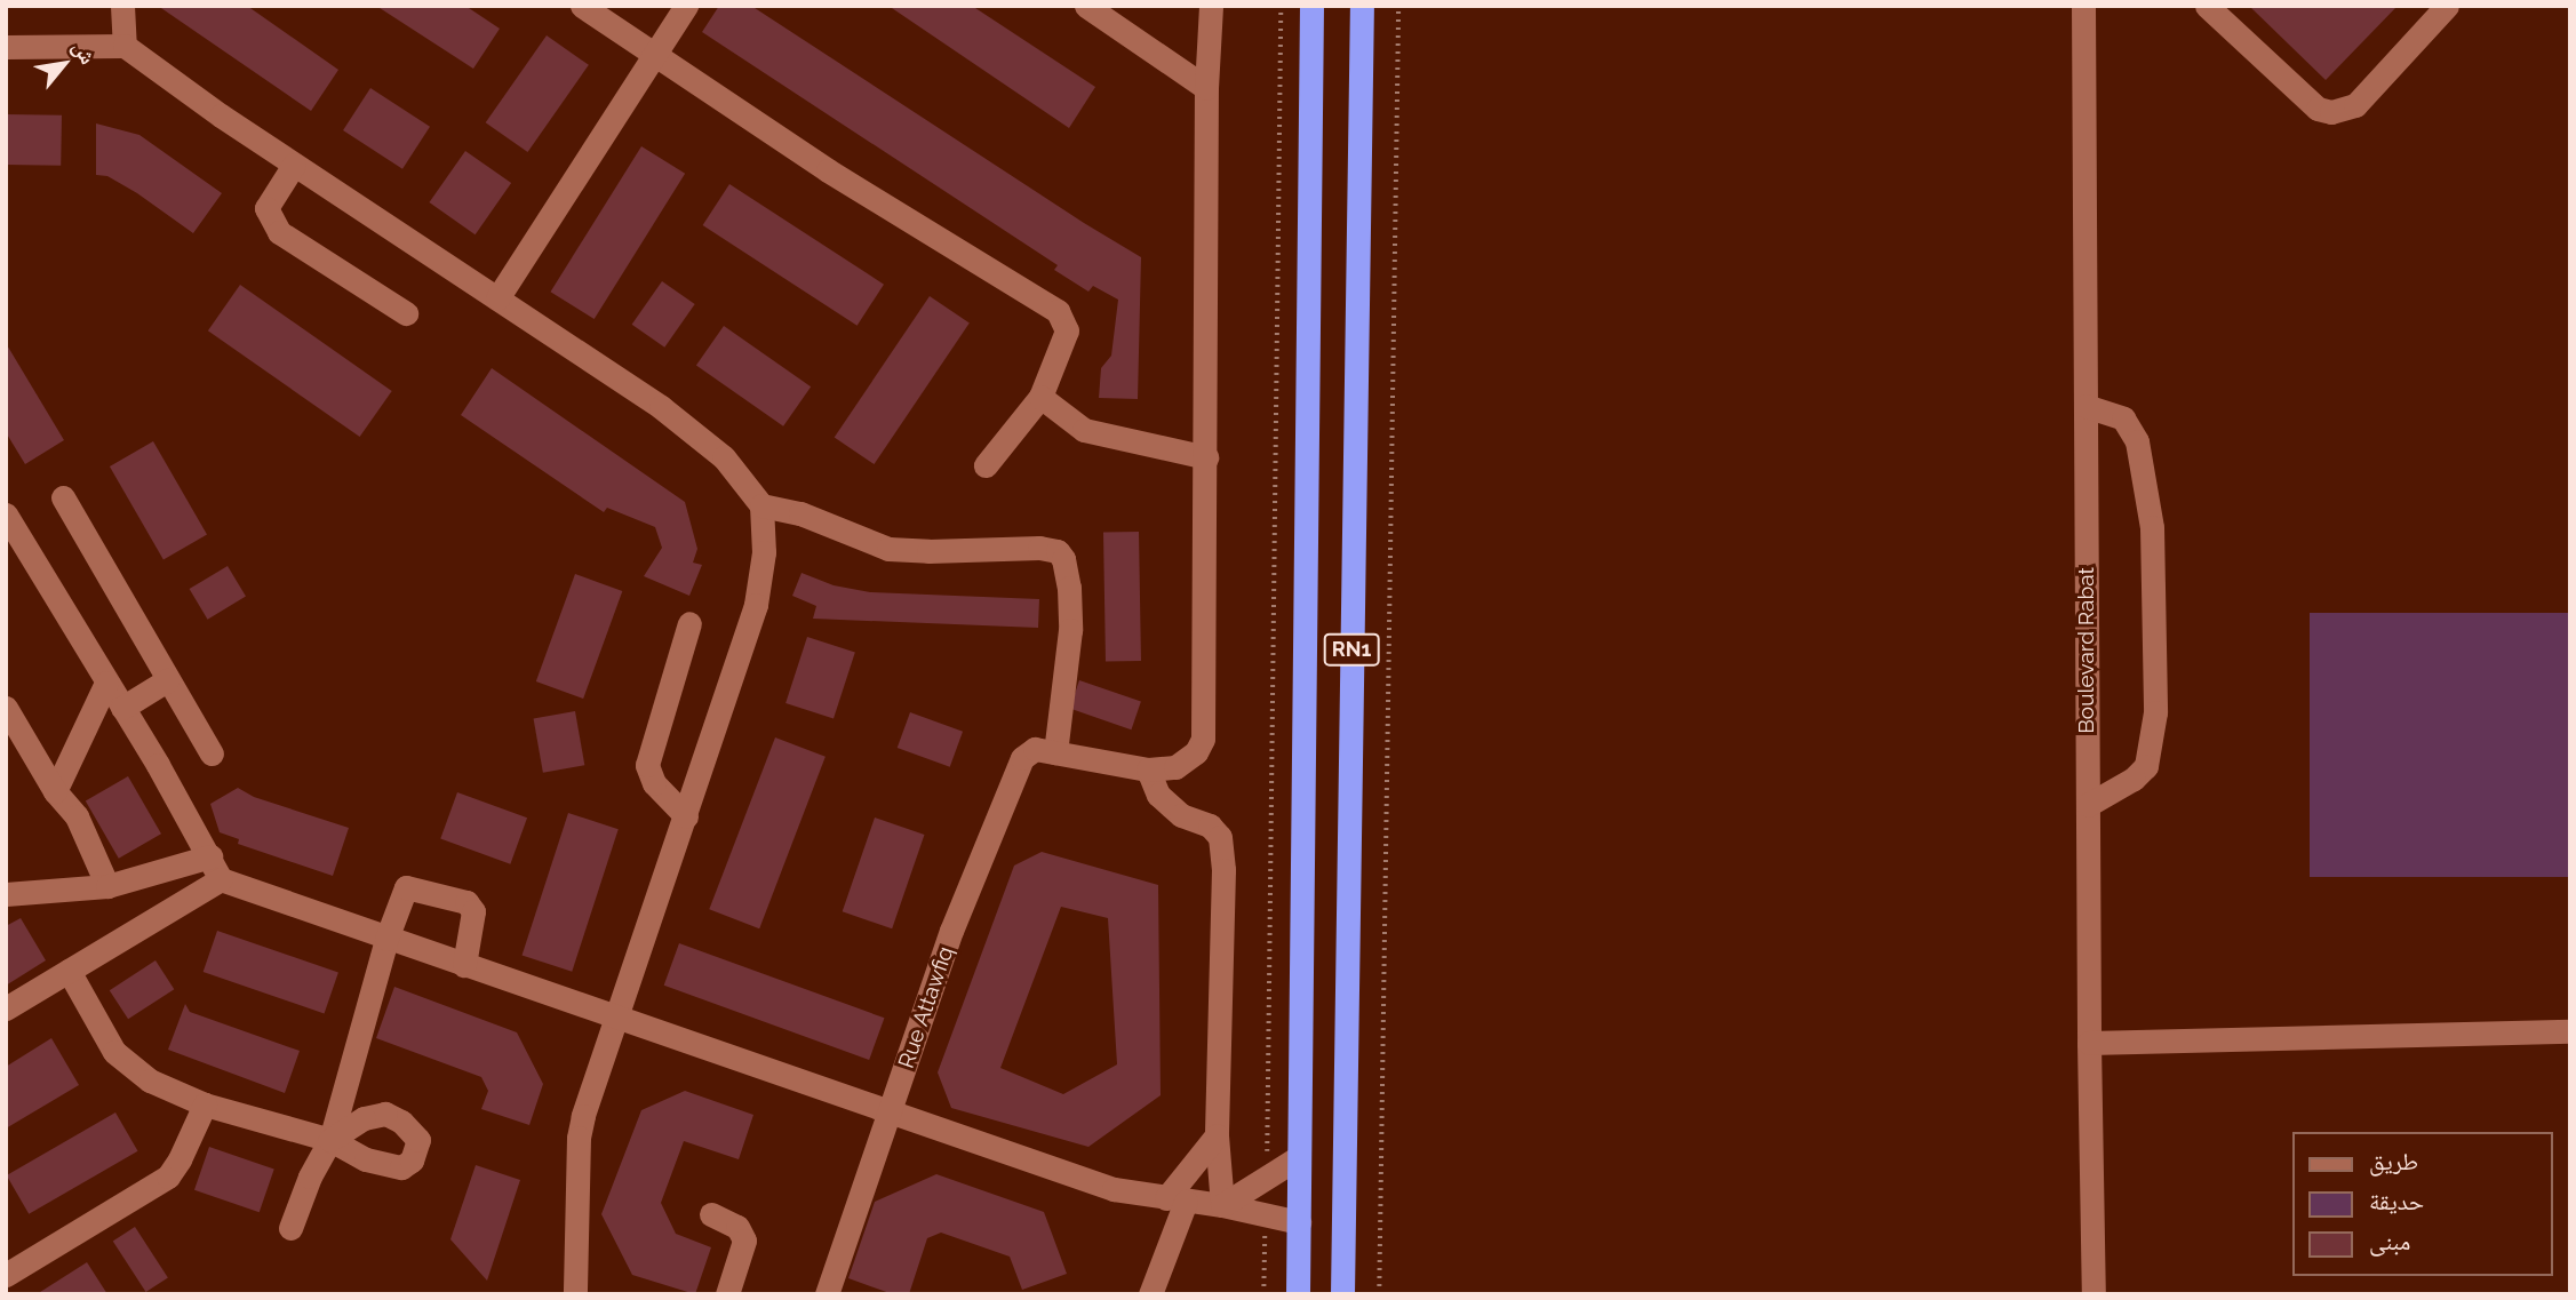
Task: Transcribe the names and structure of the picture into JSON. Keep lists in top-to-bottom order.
{
  "streets": {
    "highway": ["RN1"],
    "street": ["Boulevard Rabat", "Rue Attawfiq"]
  },
  "legend": ["طريق", "حديقة", "مبنى"],
  "north": "top right"
}
